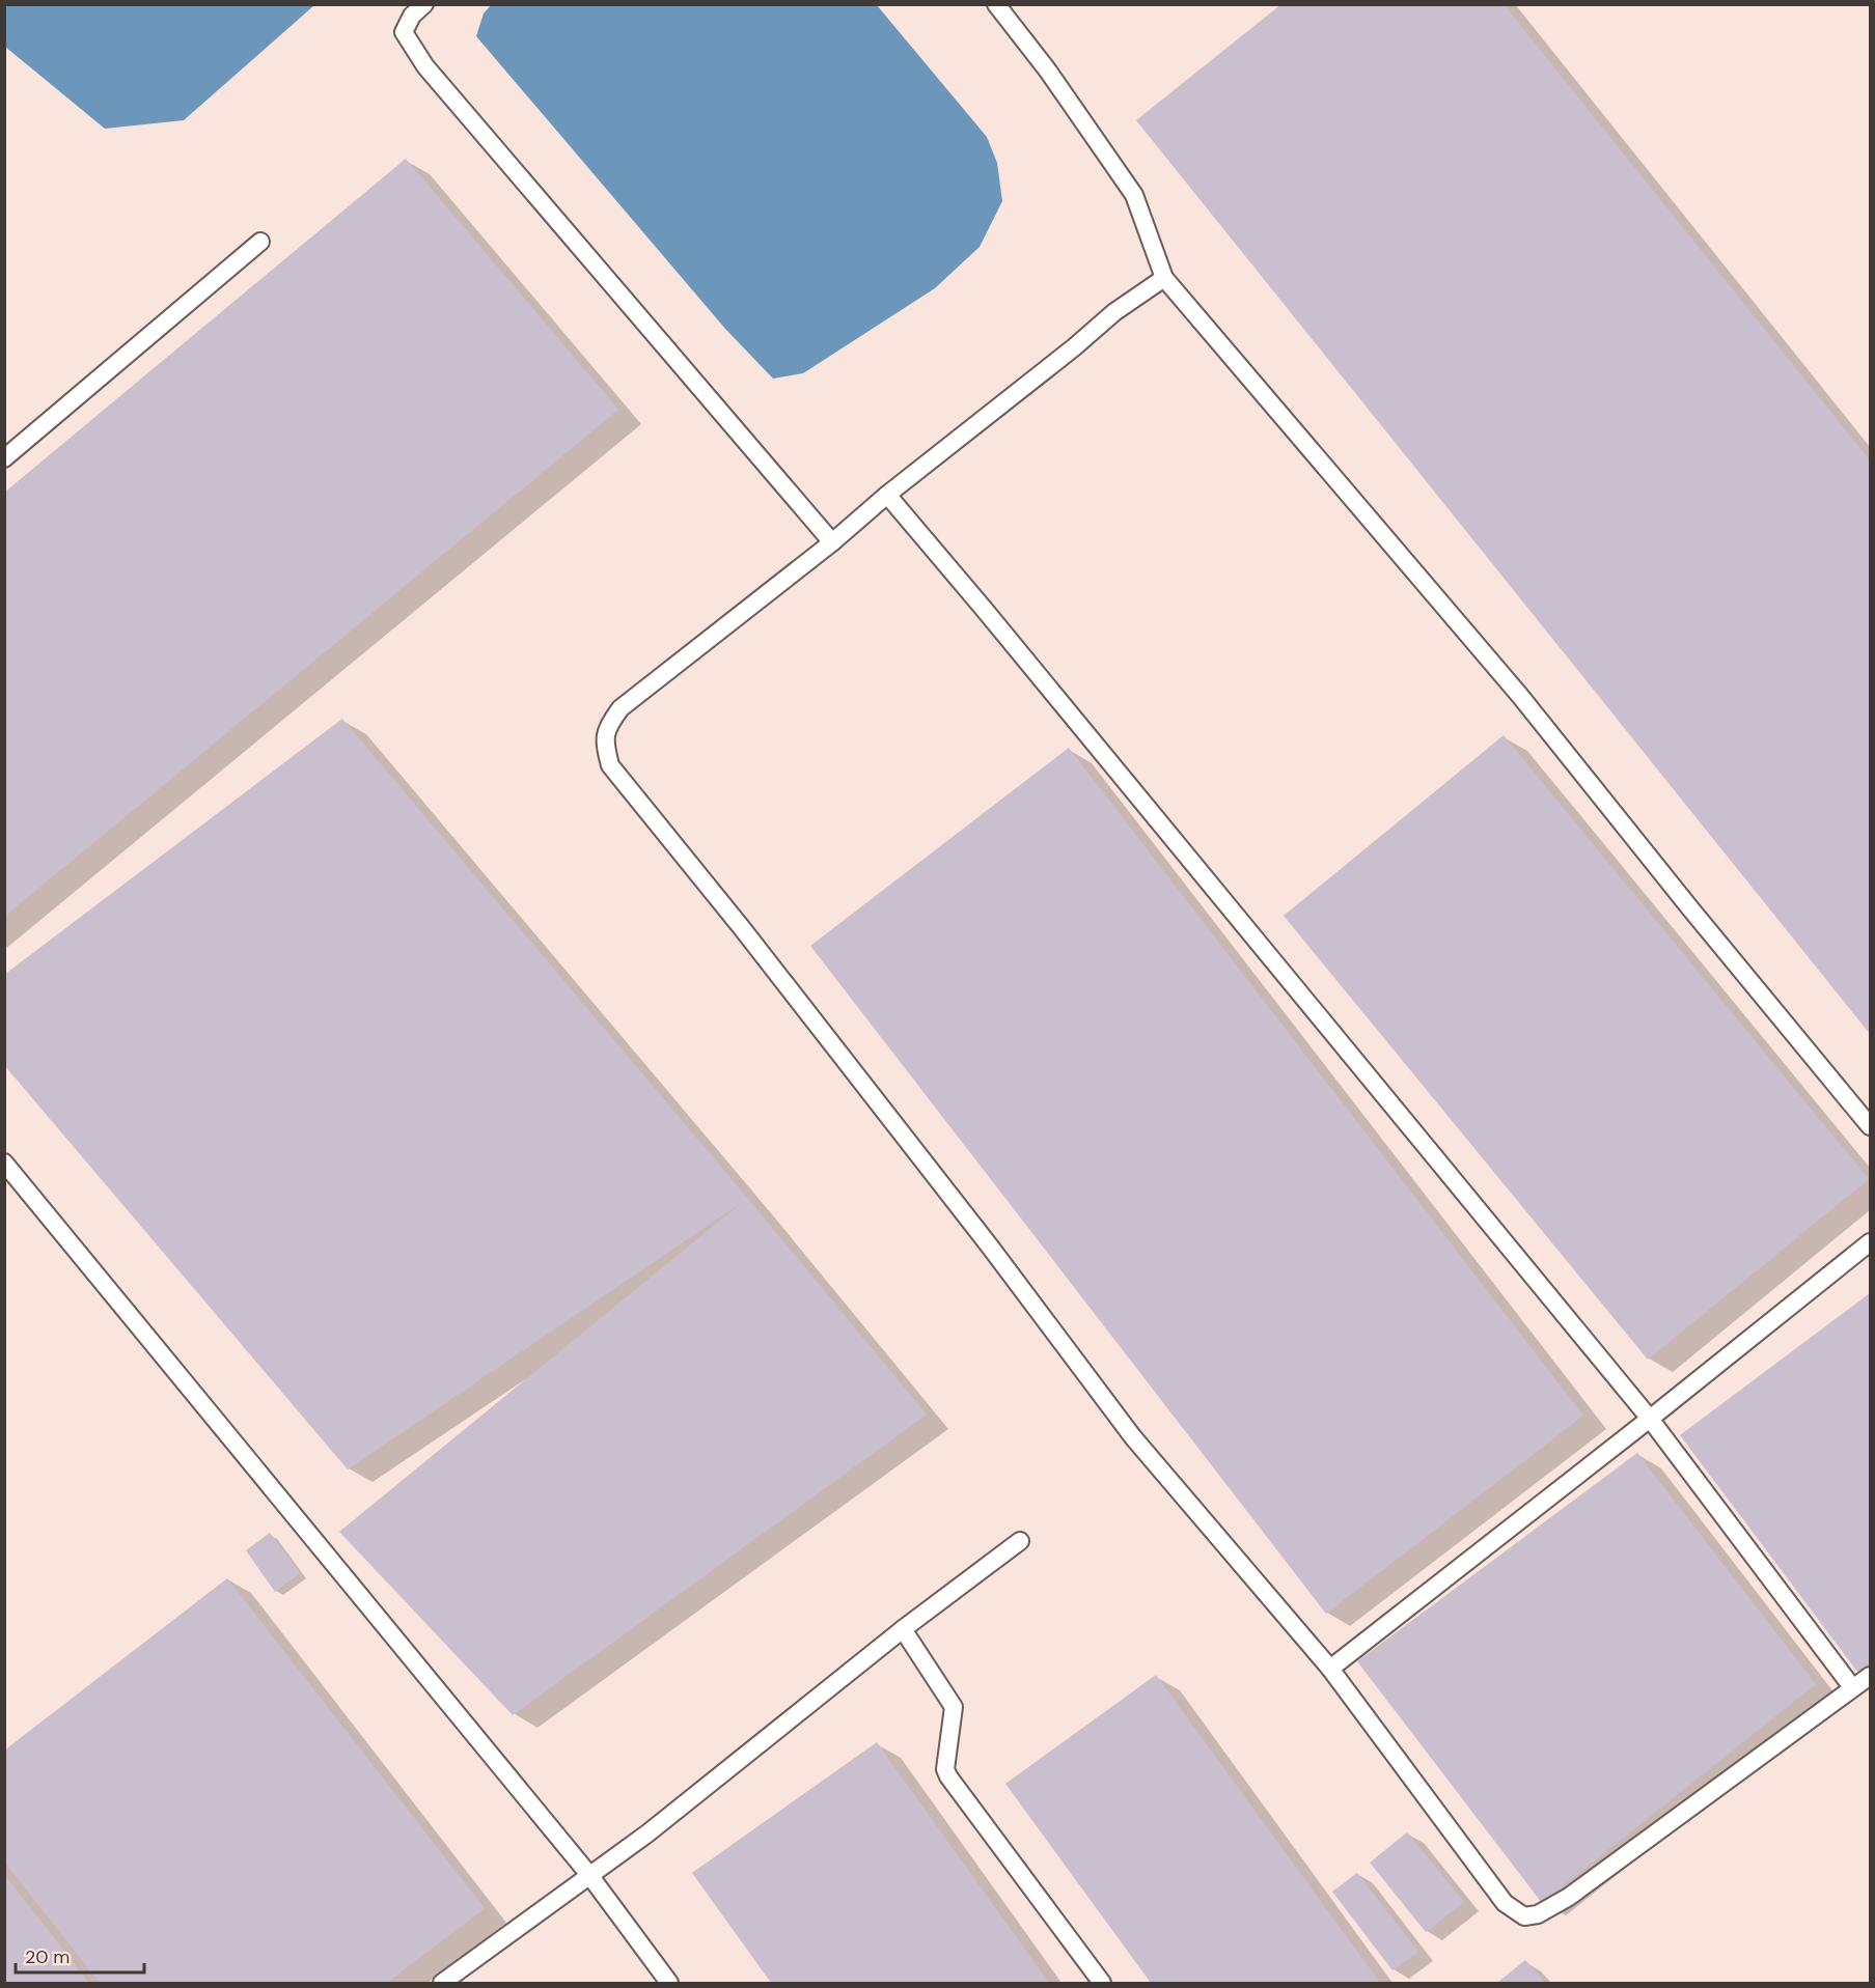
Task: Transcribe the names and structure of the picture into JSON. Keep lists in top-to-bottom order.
{
  "scale_bar": "20 m"
}
